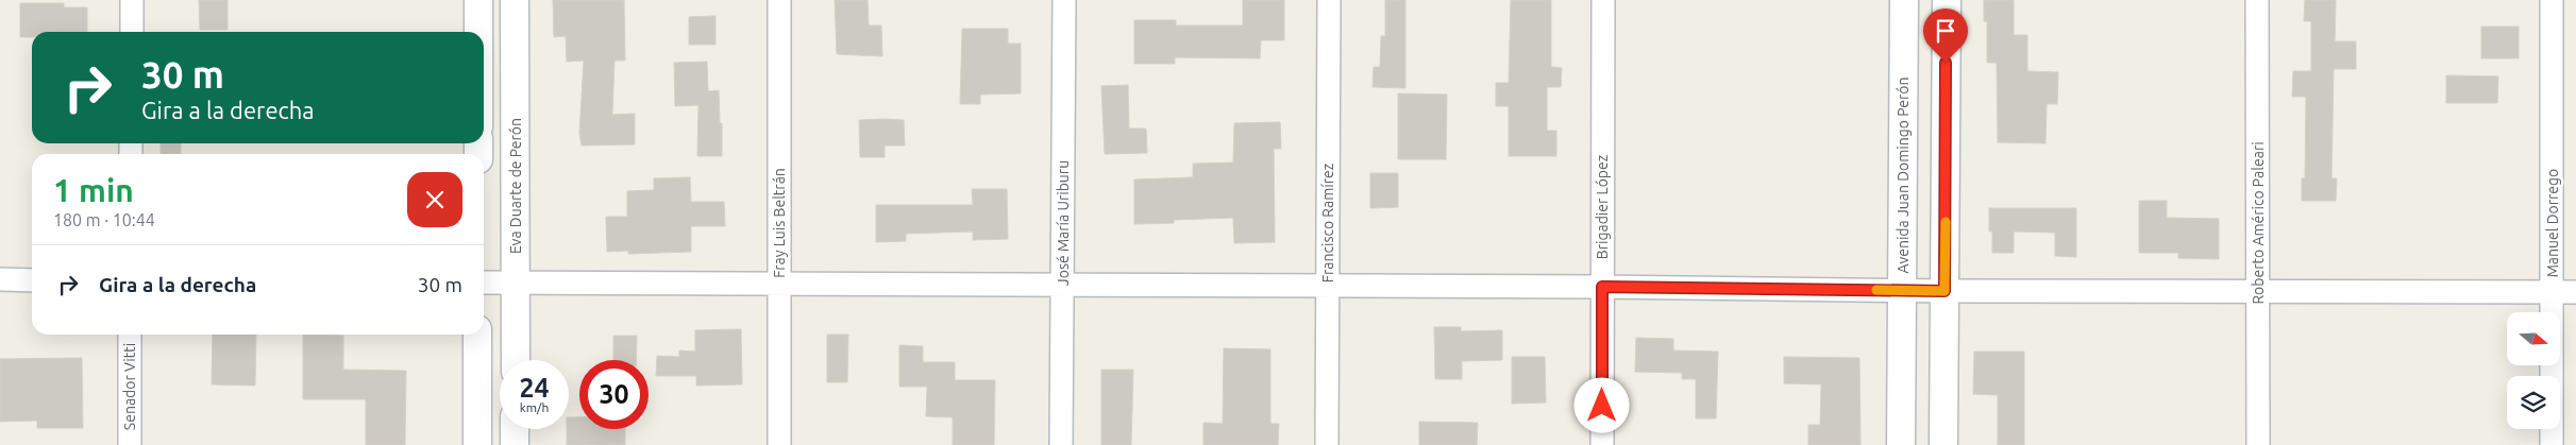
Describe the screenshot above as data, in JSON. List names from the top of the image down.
{
  "streets": {
    "street": [
      "Avenida Juan Domingo Perón",
      "Eva Duarte de Perón",
      "Brigadier López",
      "Fray Luis Beltrán",
      "José María Uriburu",
      "Francisco Ramírez",
      "Roberto Américo Paleari",
      "Manuel Dorrego",
      "Senador Vitti"
    ]
  },
  "north": "right",
  "page": {
    "turn": ["30 m", "Gira a la derecha"],
    "heading": ["1 min", "180 m · 10:44"],
    "list": [
      {
        "name": "Gira a la derecha",
        "value": "30 m"
      }
    ],
    "speed": "24 km/h",
    "limit": "30"
  }
}
